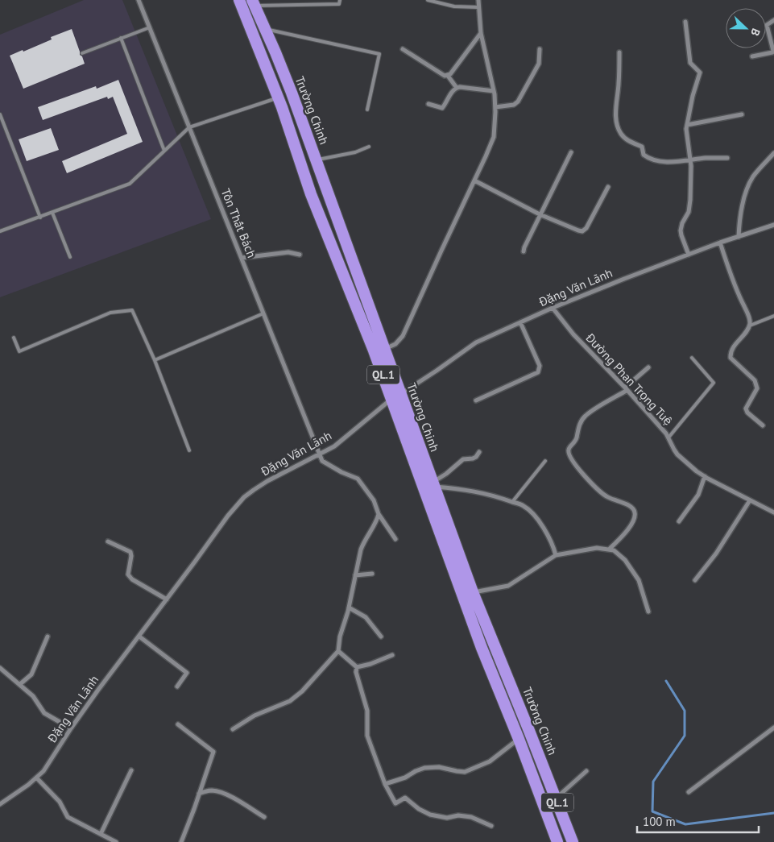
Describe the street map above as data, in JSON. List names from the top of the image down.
{
  "streets": {
    "highway": ["Trường Chinh", "QL.1"],
    "street": ["Tôn Thất Bách", "Đặng Văn Lãnh", "Đường Phan Trọng Tuệ"]
  },
  "crossings": [
    ["Trường Chinh", "Đặng Văn Lãnh"],
    ["Tôn Thất Bách", "Đặng Văn Lãnh"],
    ["Đặng Văn Lãnh", "Đường Phan Trọng Tuệ"]
  ],
  "scale_bar": "100 m",
  "north": "right"
}
